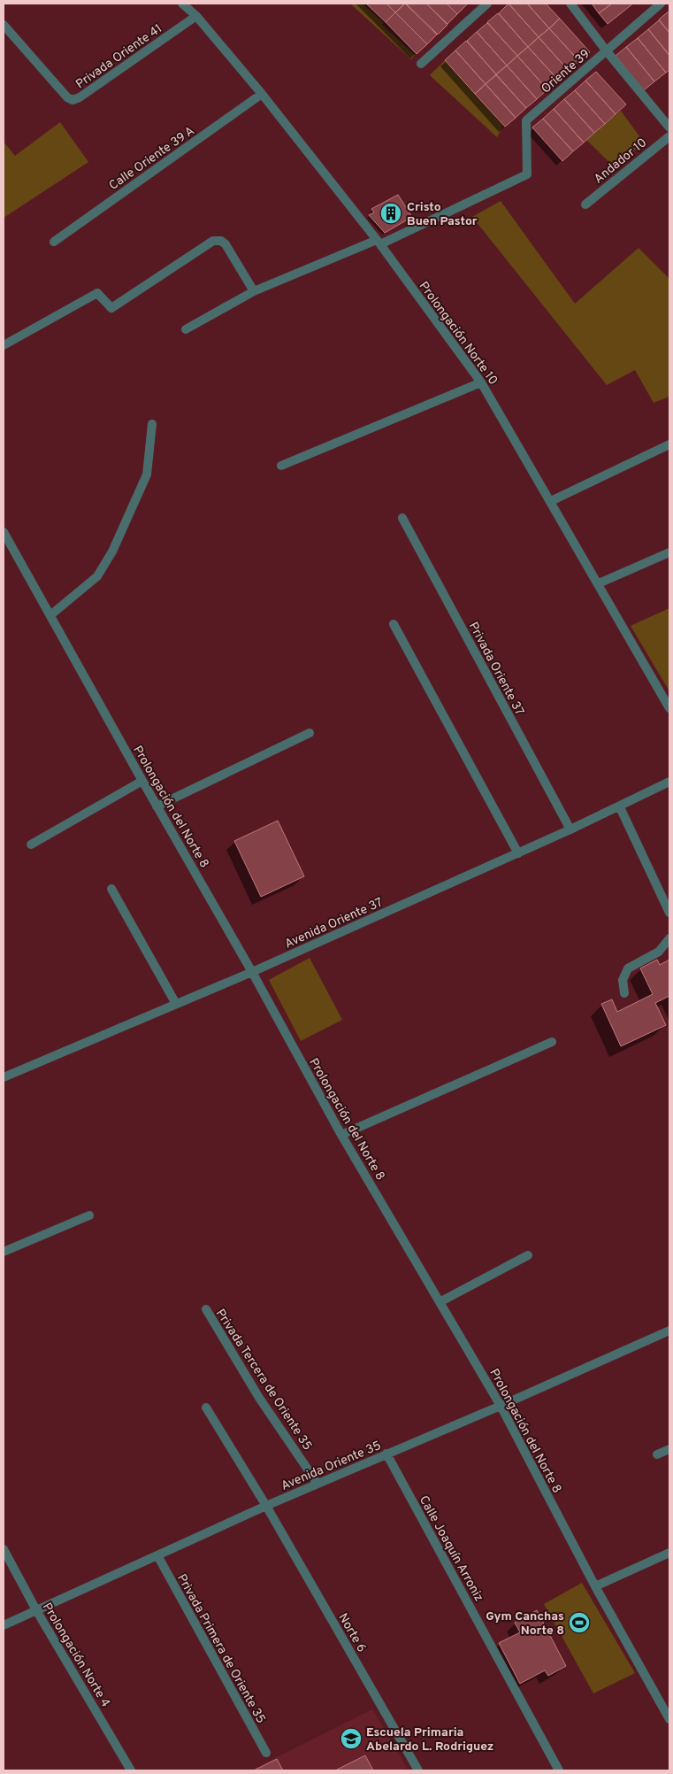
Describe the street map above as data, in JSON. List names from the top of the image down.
{
  "streets": {
    "street": [
      "Privada Oriente 41",
      "Oriente 39",
      "Calle Oriente 39 A",
      "Andador 10",
      "Prolongación Norte 10",
      "Privada Oriente 37",
      "Prolongación del Norte 8",
      "Avenida Oriente 37",
      "Privada Tercera de Oriente 35",
      "Avenida Oriente 35",
      "Calle Joaquín Arroniz",
      "Norte 6",
      "Privada Primera de Oriente 35",
      "Prolongación Norte 4"
    ]
  },
  "crossings": [
    ["Privada Oriente 41", "Prolongación Norte 10"],
    ["Oriente 39", "Prolongación Norte 10"],
    ["Calle Oriente 39 A", "Prolongación Norte 10"],
    ["Privada Oriente 37", "Avenida Oriente 37"],
    ["Prolongación del Norte 8", "Avenida Oriente 37"],
    ["Prolongación del Norte 8", "Avenida Oriente 35"],
    ["Privada Tercera de Oriente 35", "Avenida Oriente 35"],
    ["Avenida Oriente 35", "Calle Joaquín Arroniz"],
    ["Avenida Oriente 35", "Norte 6"],
    ["Avenida Oriente 35", "Privada Primera de Oriente 35"],
    ["Avenida Oriente 35", "Prolongación Norte 4"]
  ],
  "places": {
    "building": ["Cristo Buen Pastor"],
    "sports": ["Gym Canchas Norte 8"],
    "school or university": ["Escuela Primaria Abelardo L. Rodriguez"]
  }
}
